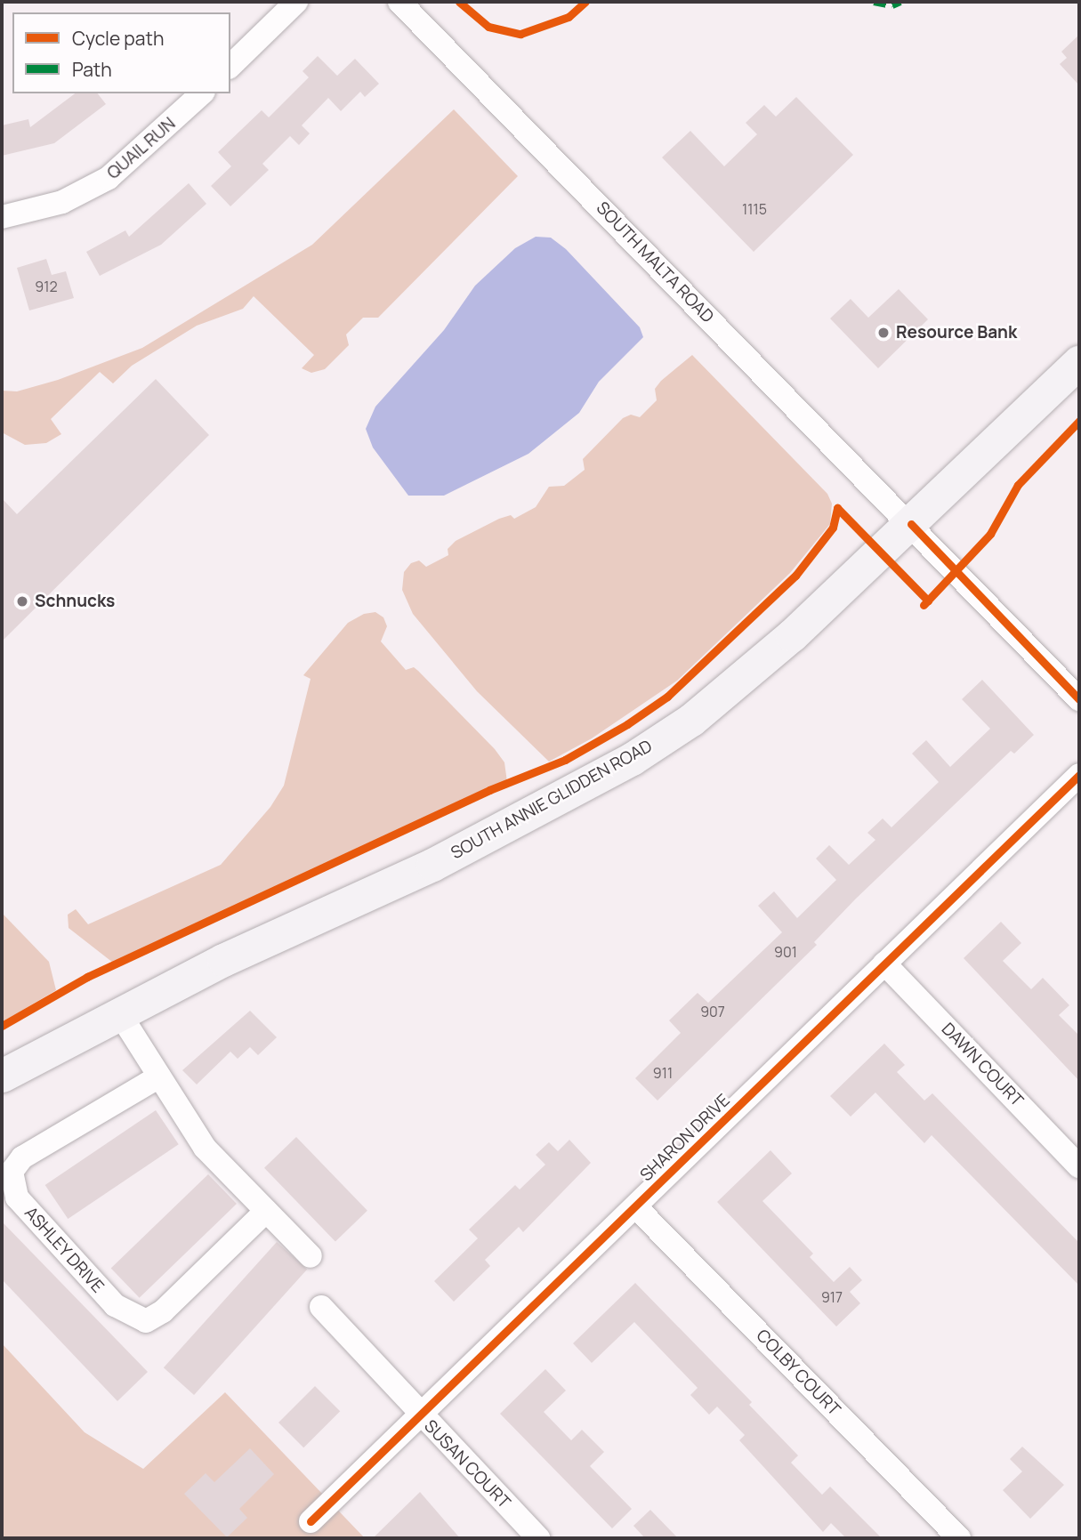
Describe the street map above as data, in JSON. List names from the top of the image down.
{
  "streets": {
    "main road": ["SOUTH ANNIE GLIDDEN ROAD"],
    "street": [
      "QUAIL RUN",
      "SOUTH MALTA ROAD",
      "DAWN COURT",
      "SHARON DRIVE",
      "ASHLEY DRIVE",
      "COLBY COURT",
      "SUSAN COURT"
    ]
  },
  "crossings": [
    ["SOUTH MALTA ROAD", "SOUTH ANNIE GLIDDEN ROAD"],
    ["DAWN COURT", "SHARON DRIVE"],
    ["SHARON DRIVE", "COLBY COURT"],
    ["SHARON DRIVE", "SUSAN COURT"]
  ],
  "places": ["Resource Bank", "Schnucks"],
  "house_numbers": [
    "1115",
    "912",
    "901",
    "907",
    "911",
    "917"
  ],
  "legend": ["Cycle path", "Path"]
}
